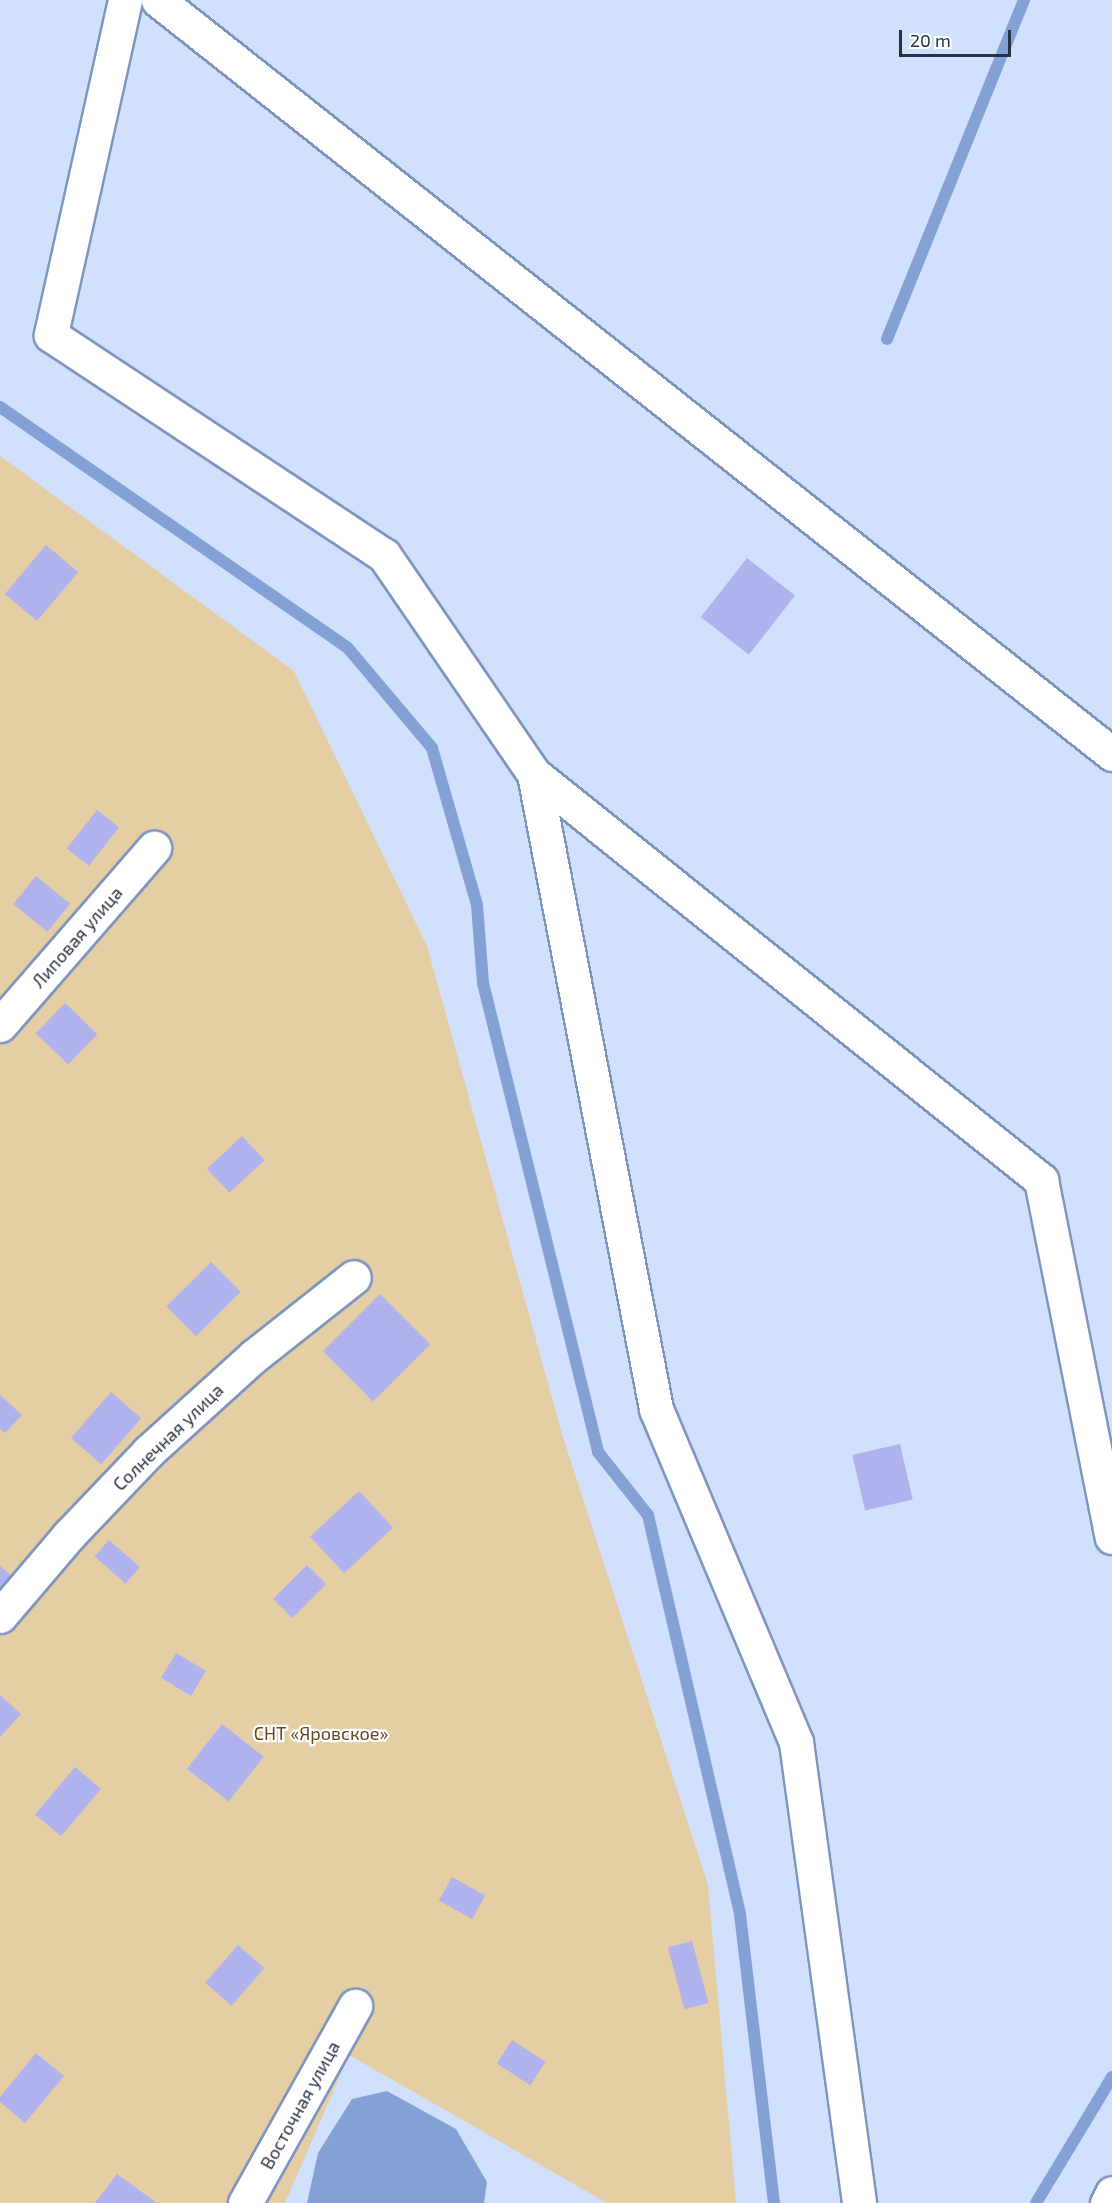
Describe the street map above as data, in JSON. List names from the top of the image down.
{
  "streets": {
    "street": ["Липовая улица", "Солнечная улица", "Восточная улица"]
  },
  "parks": ["СНТ «Яровское»"],
  "scale_bar": "20 m"
}
